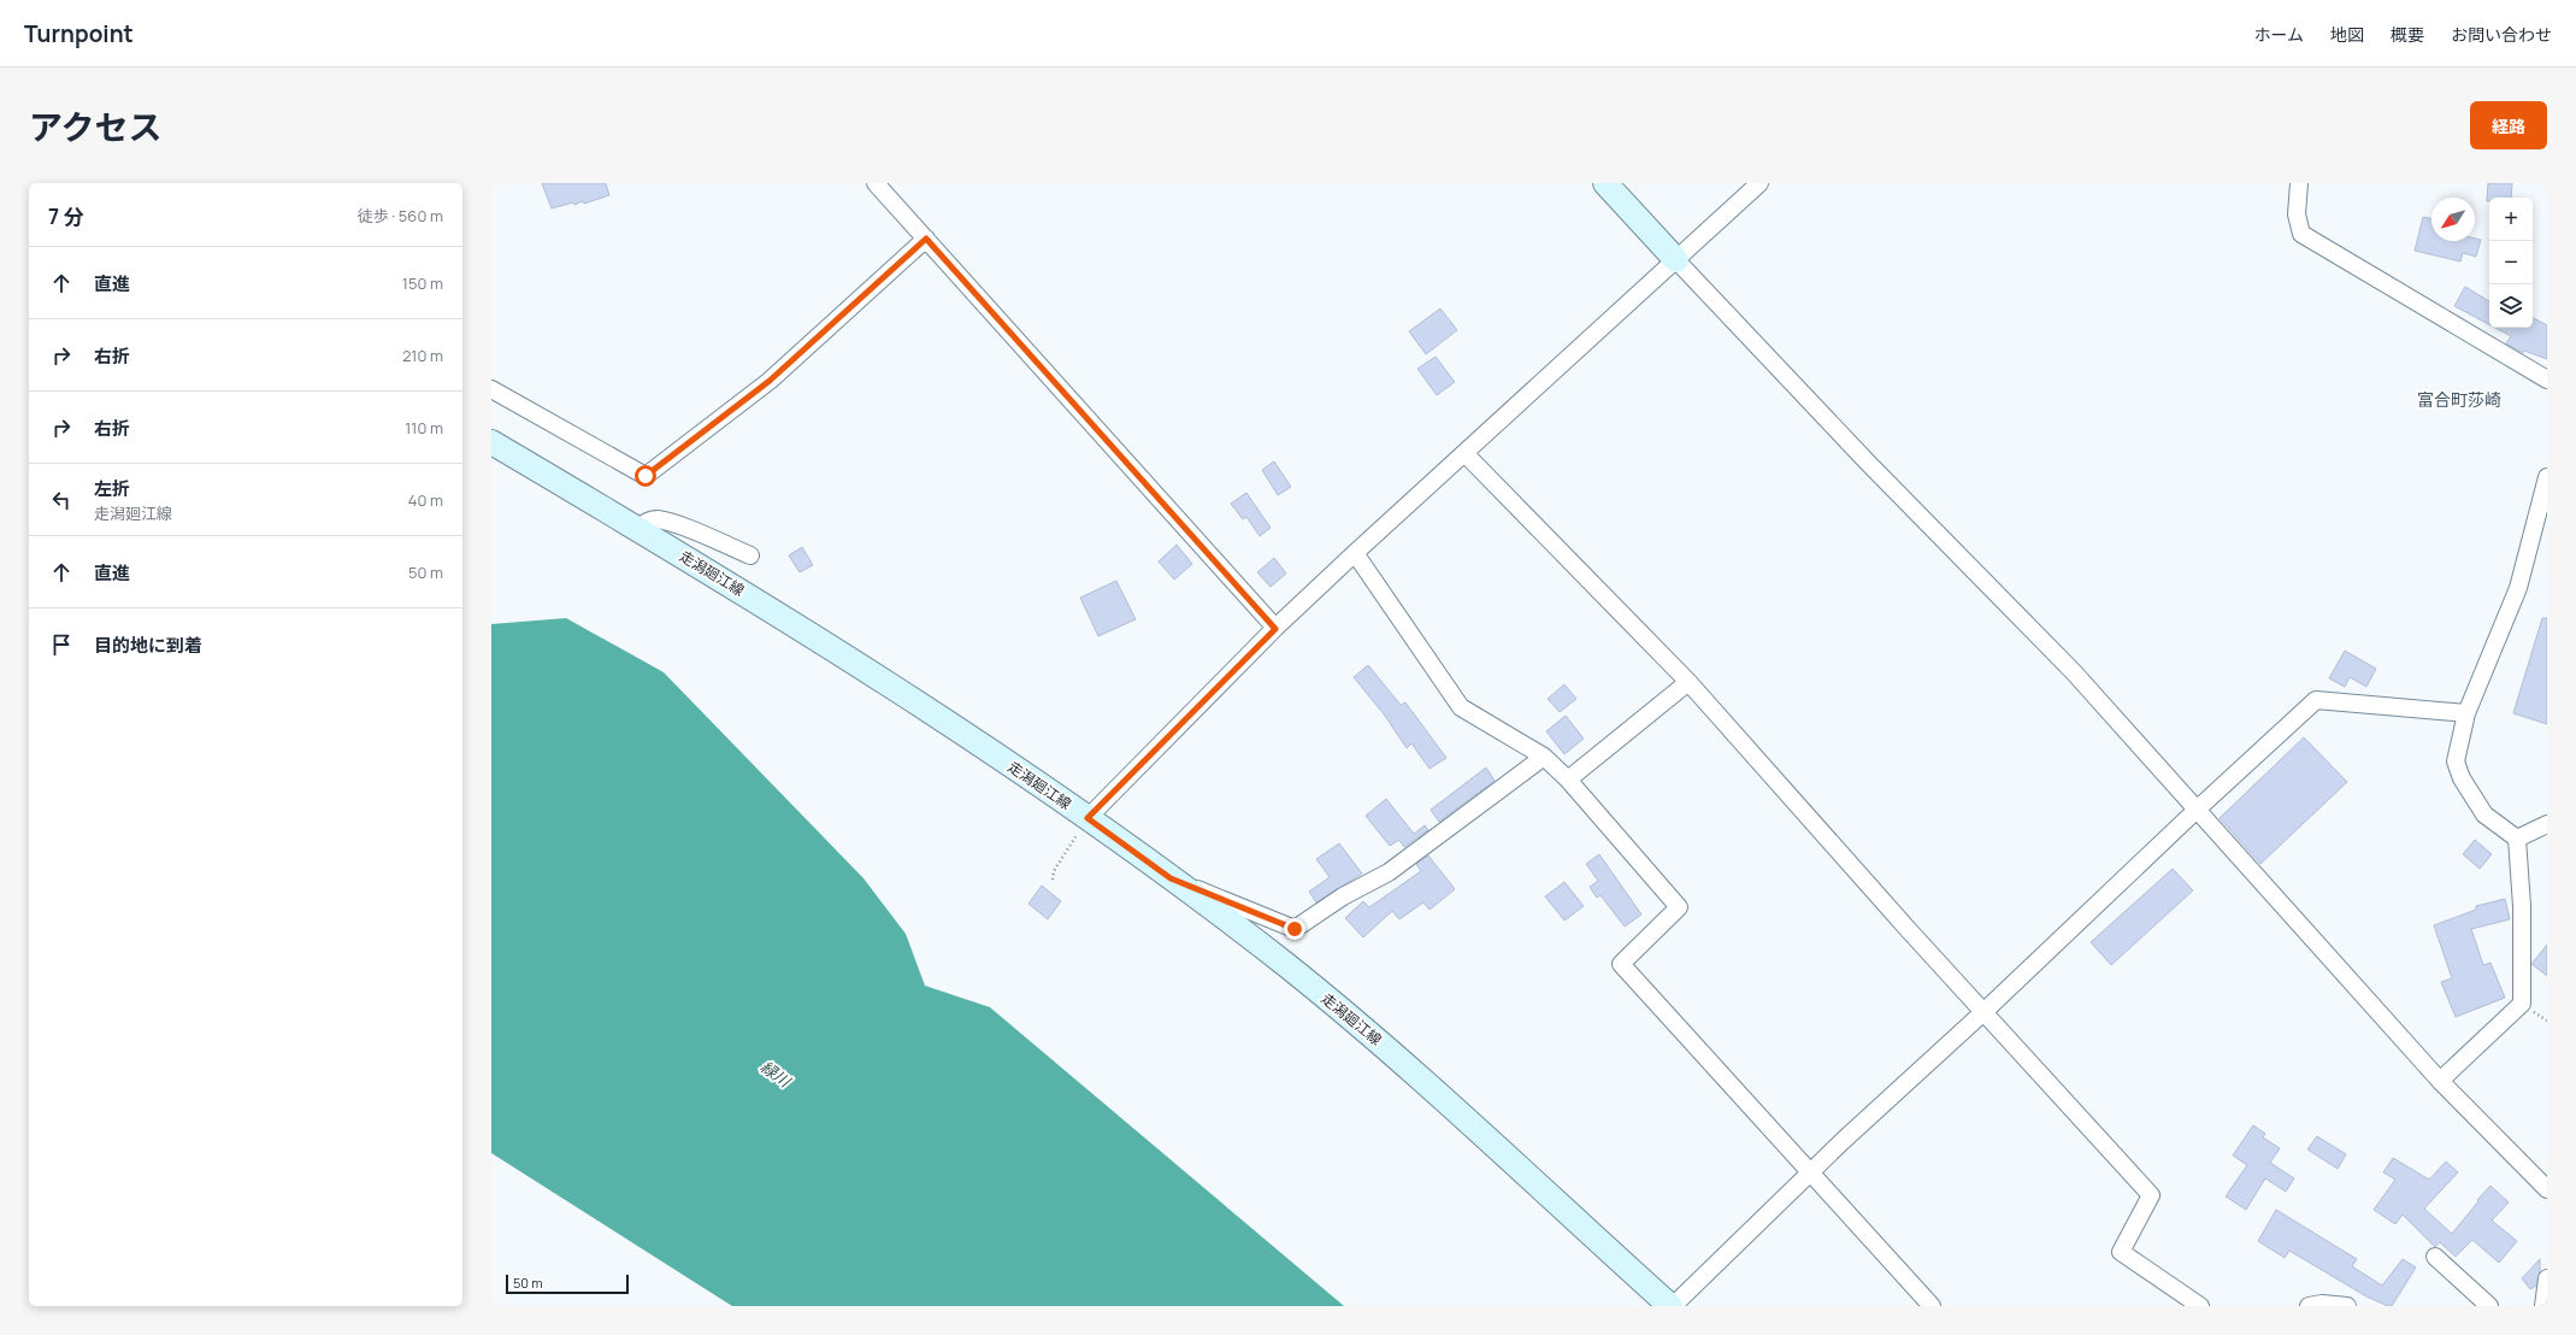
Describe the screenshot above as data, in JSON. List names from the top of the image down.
{
  "streets": {
    "main road": ["走潟廻江線"]
  },
  "districts": ["富合町莎崎"],
  "water": ["緑川"],
  "scale_bar": "50 m",
  "north": "bottom left",
  "page": {
    "header": "Turnpoint",
    "nav": [
      "ホーム",
      "地図",
      "概要",
      "お問い合わせ"
    ],
    "title": "アクセス",
    "buttons": "経路",
    "heading": ["7 分", "徒歩 · 560 m"],
    "map_buttons": ["+", "−"],
    "list": [
      ["直進", "150 m"],
      ["右折", "210 m"],
      ["右折", "110 m"],
      ["左折", "走潟廻江線", "40 m"],
      ["直進", "50 m"],
      "目的地に到着"
    ],
    "scale": "50 m"
  }
}
